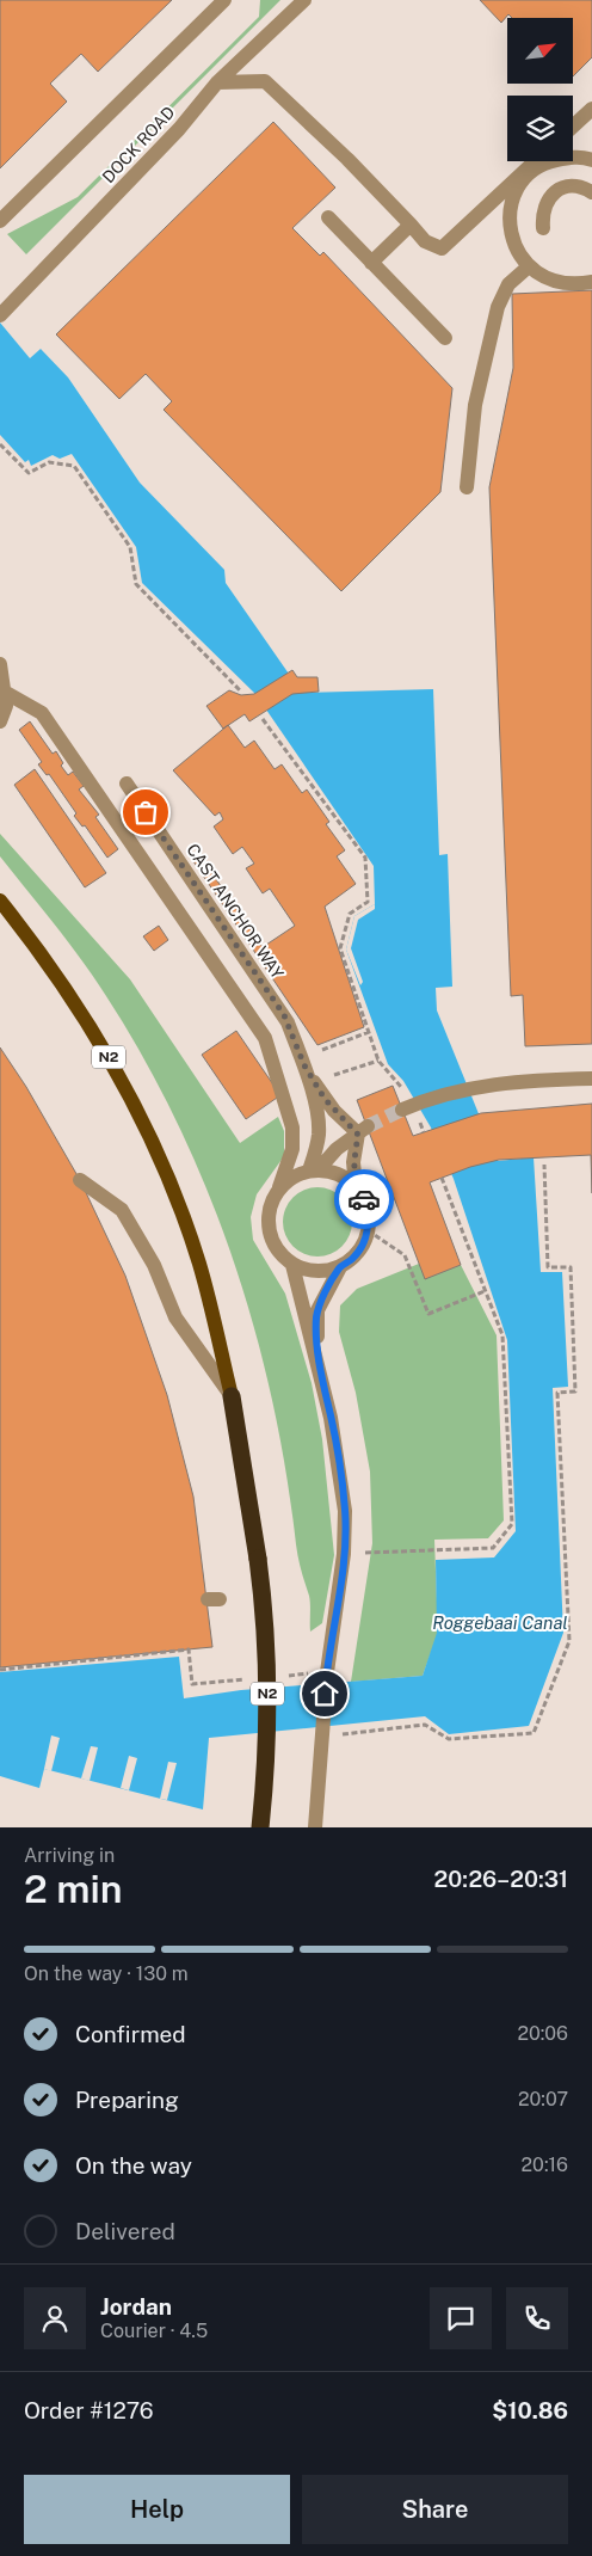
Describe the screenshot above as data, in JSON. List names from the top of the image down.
{
  "streets": {
    "highway": ["N2"],
    "street": ["DOCK ROAD", "CAST ANCHOR WAY"]
  },
  "water": ["Roggebaai Canal"],
  "north": "top right",
  "page": {
    "heading": ["2 min", "Arriving in", "20:26–20:31"],
    "panel": [
      "Jordan",
      "Courier · 4.5",
      "Order #1276",
      "$10.86"
    ],
    "bar": "On the way · 130 m",
    "list": [
      ["Confirmed", "20:06"],
      ["Preparing", "20:07"],
      ["On the way", "20:16"],
      "Delivered"
    ],
    "buttons": ["Help", "Share"]
  }
}
